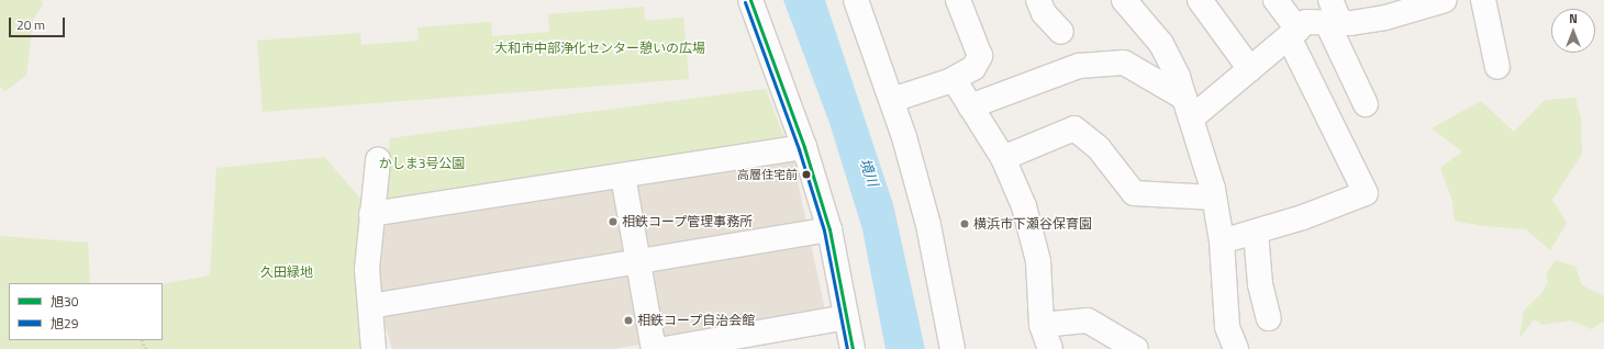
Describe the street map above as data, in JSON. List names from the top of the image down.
{
  "water": ["境川"],
  "parks": ["大和市中部浄化センター憩いの広場", "かしま3号公園", "久田緑地"],
  "places": [
    "高層住宅前",
    "相鉄コープ管理事務所",
    "横浜市下瀬谷保育園",
    "相鉄コープ自治会館"
  ],
  "lines": ["transit line 旭30", "transit line 旭29"],
  "legend": ["旭30", "旭29"],
  "scale_bar": "20 m",
  "north": "top"
}
